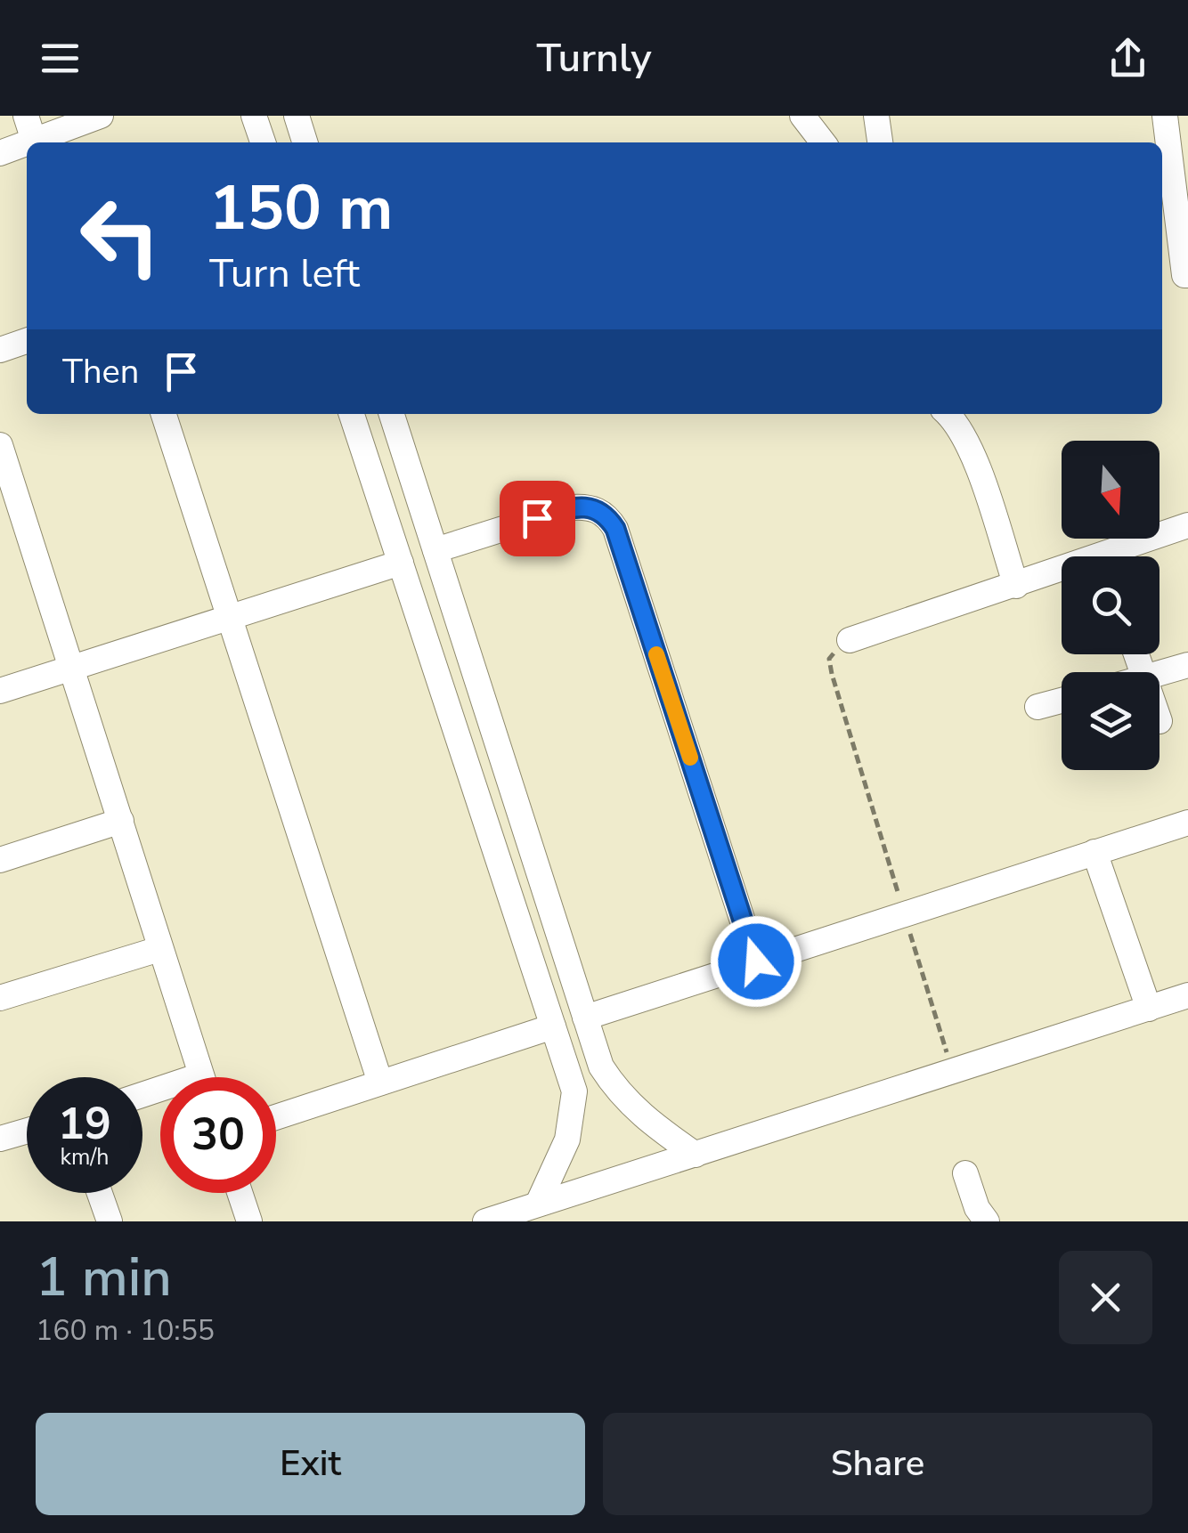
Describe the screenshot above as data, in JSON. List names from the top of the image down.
{
  "north": "bottom",
  "page": {
    "header": "Turnly",
    "turn": ["150 m", "Turn left"],
    "then": "Then",
    "speed": "19 km/h",
    "limit": "30",
    "heading": ["1 min", "160 m · 10:55"],
    "buttons": ["Exit", "Share"]
  }
}
